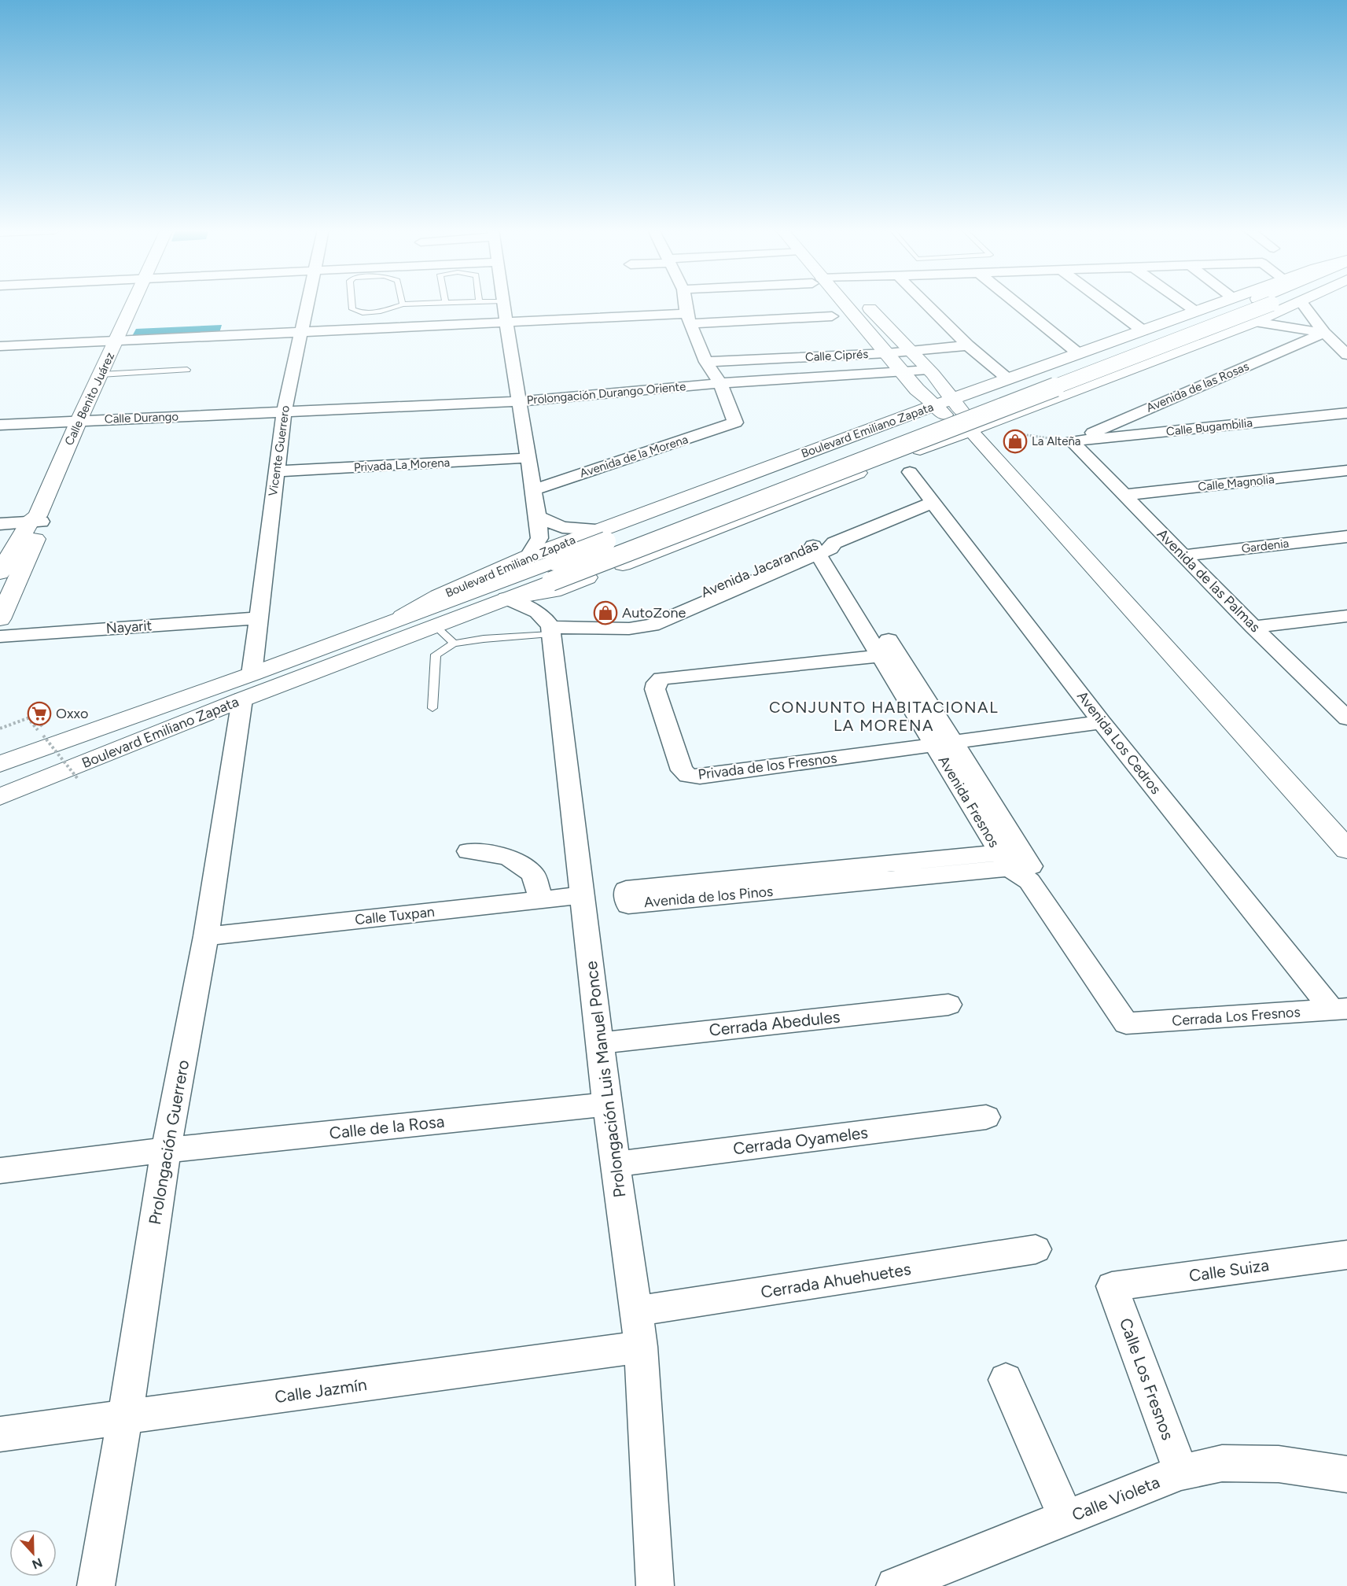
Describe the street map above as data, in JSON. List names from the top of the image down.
{
  "streets": {
    "street": [
      "Calle Ciprés",
      "Avenida de las Rosas",
      "Prolongación Durango Oriente",
      "Calle Benito Juárez",
      "Calle Durango",
      "Calle Bugambilia",
      "Boulevard Emiliano Zapata",
      "Vicente Guerrero",
      "Avenida de la Morena",
      "Privada La Morena",
      "Calle Magnolia",
      "Gardenia",
      "Avenida Jacarandas",
      "Avenida de las Palmas",
      "Nayarit",
      "Avenida Los Cedros",
      "Privada de los Fresnos",
      "Avenida Fresnos",
      "Avenida de los Pinos",
      "Calle Tuxpan",
      "Cerrada Los Fresnos",
      "Cerrada Abedules",
      "Prolongación Luis Manuel Ponce",
      "Calle de la Rosa",
      "Cerrada Oyameles",
      "Prolongación Guerrero",
      "Calle Suiza",
      "Cerrada Ahuehuetes",
      "Calle Los Fresnos",
      "Calle Jazmín",
      "Calle Violeta"
    ]
  },
  "crossings": [
    ["Avenida de las Rosas", "Calle Bugambilia"],
    ["Avenida de las Rosas", "Avenida de las Palmas"],
    ["Prolongación Durango Oriente", "Calle Durango"],
    ["Prolongación Durango Oriente", "Vicente Guerrero"],
    ["Prolongación Durango Oriente", "Avenida de la Morena"],
    ["Calle Benito Juárez", "Calle Durango"],
    ["Calle Durango", "Vicente Guerrero"],
    ["Calle Bugambilia", "Avenida de las Palmas"],
    ["Boulevard Emiliano Zapata", "Vicente Guerrero"],
    ["Boulevard Emiliano Zapata", "Prolongación Guerrero"],
    ["Vicente Guerrero", "Privada La Morena"],
    ["Vicente Guerrero", "Nayarit"],
    ["Vicente Guerrero", "Prolongación Guerrero"],
    ["Calle Magnolia", "Avenida de las Palmas"],
    ["Gardenia", "Avenida de las Palmas"],
    ["Avenida Jacarandas", "Avenida Los Cedros"],
    ["Avenida Jacarandas", "Avenida Fresnos"],
    ["Avenida Jacarandas", "Prolongación Luis Manuel Ponce"],
    ["Avenida Los Cedros", "Cerrada Los Fresnos"],
    ["Privada de los Fresnos", "Avenida Fresnos"],
    ["Avenida Fresnos", "Avenida de los Pinos"],
    ["Avenida Fresnos", "Cerrada Los Fresnos"],
    ["Calle Tuxpan", "Prolongación Luis Manuel Ponce"],
    ["Calle Tuxpan", "Prolongación Guerrero"],
    ["Cerrada Abedules", "Prolongación Luis Manuel Ponce"],
    ["Prolongación Luis Manuel Ponce", "Calle de la Rosa"],
    ["Prolongación Luis Manuel Ponce", "Cerrada Oyameles"],
    ["Prolongación Luis Manuel Ponce", "Cerrada Ahuehuetes"],
    ["Prolongación Luis Manuel Ponce", "Calle Jazmín"],
    ["Calle de la Rosa", "Prolongación Guerrero"],
    ["Prolongación Guerrero", "Calle Jazmín"],
    ["Calle Suiza", "Calle Los Fresnos"],
    ["Calle Los Fresnos", "Calle Violeta"]
  ],
  "districts": ["CONJUNTO HABITACIONAL LA MORENA"],
  "places": {
    "shop": ["La Alteña", "AutoZone"],
    "supermarket": ["Oxxo"]
  },
  "north": "bottom"
}
